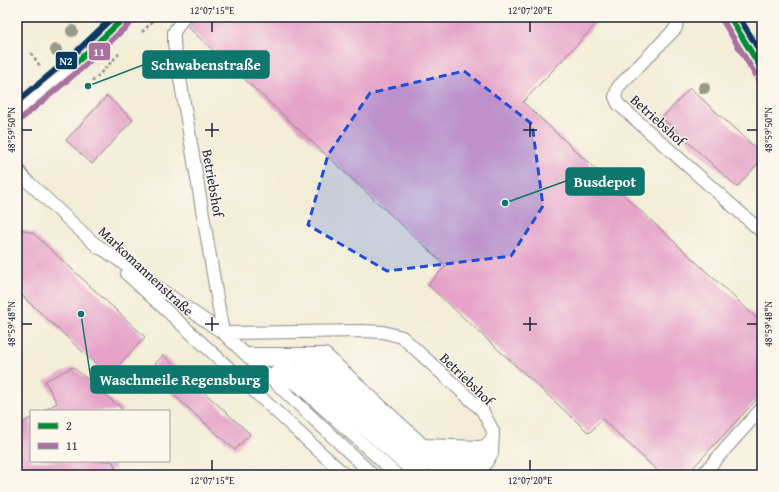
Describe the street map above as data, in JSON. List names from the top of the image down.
{
  "streets": {
    "lane": ["Betriebshof", "Markomannenstraße"]
  },
  "places": ["Schwabenstraße", "Busdepot", "Waschmeile Regensburg"],
  "lines": ["transit line 2", "transit line N2", "transit line 11"],
  "legend": ["2", "11"],
  "coordinates": [
    "12°07'15\"E",
    "12°07'20\"E",
    "48°59'50\"N",
    "48°59'48\"N"
  ]
}
